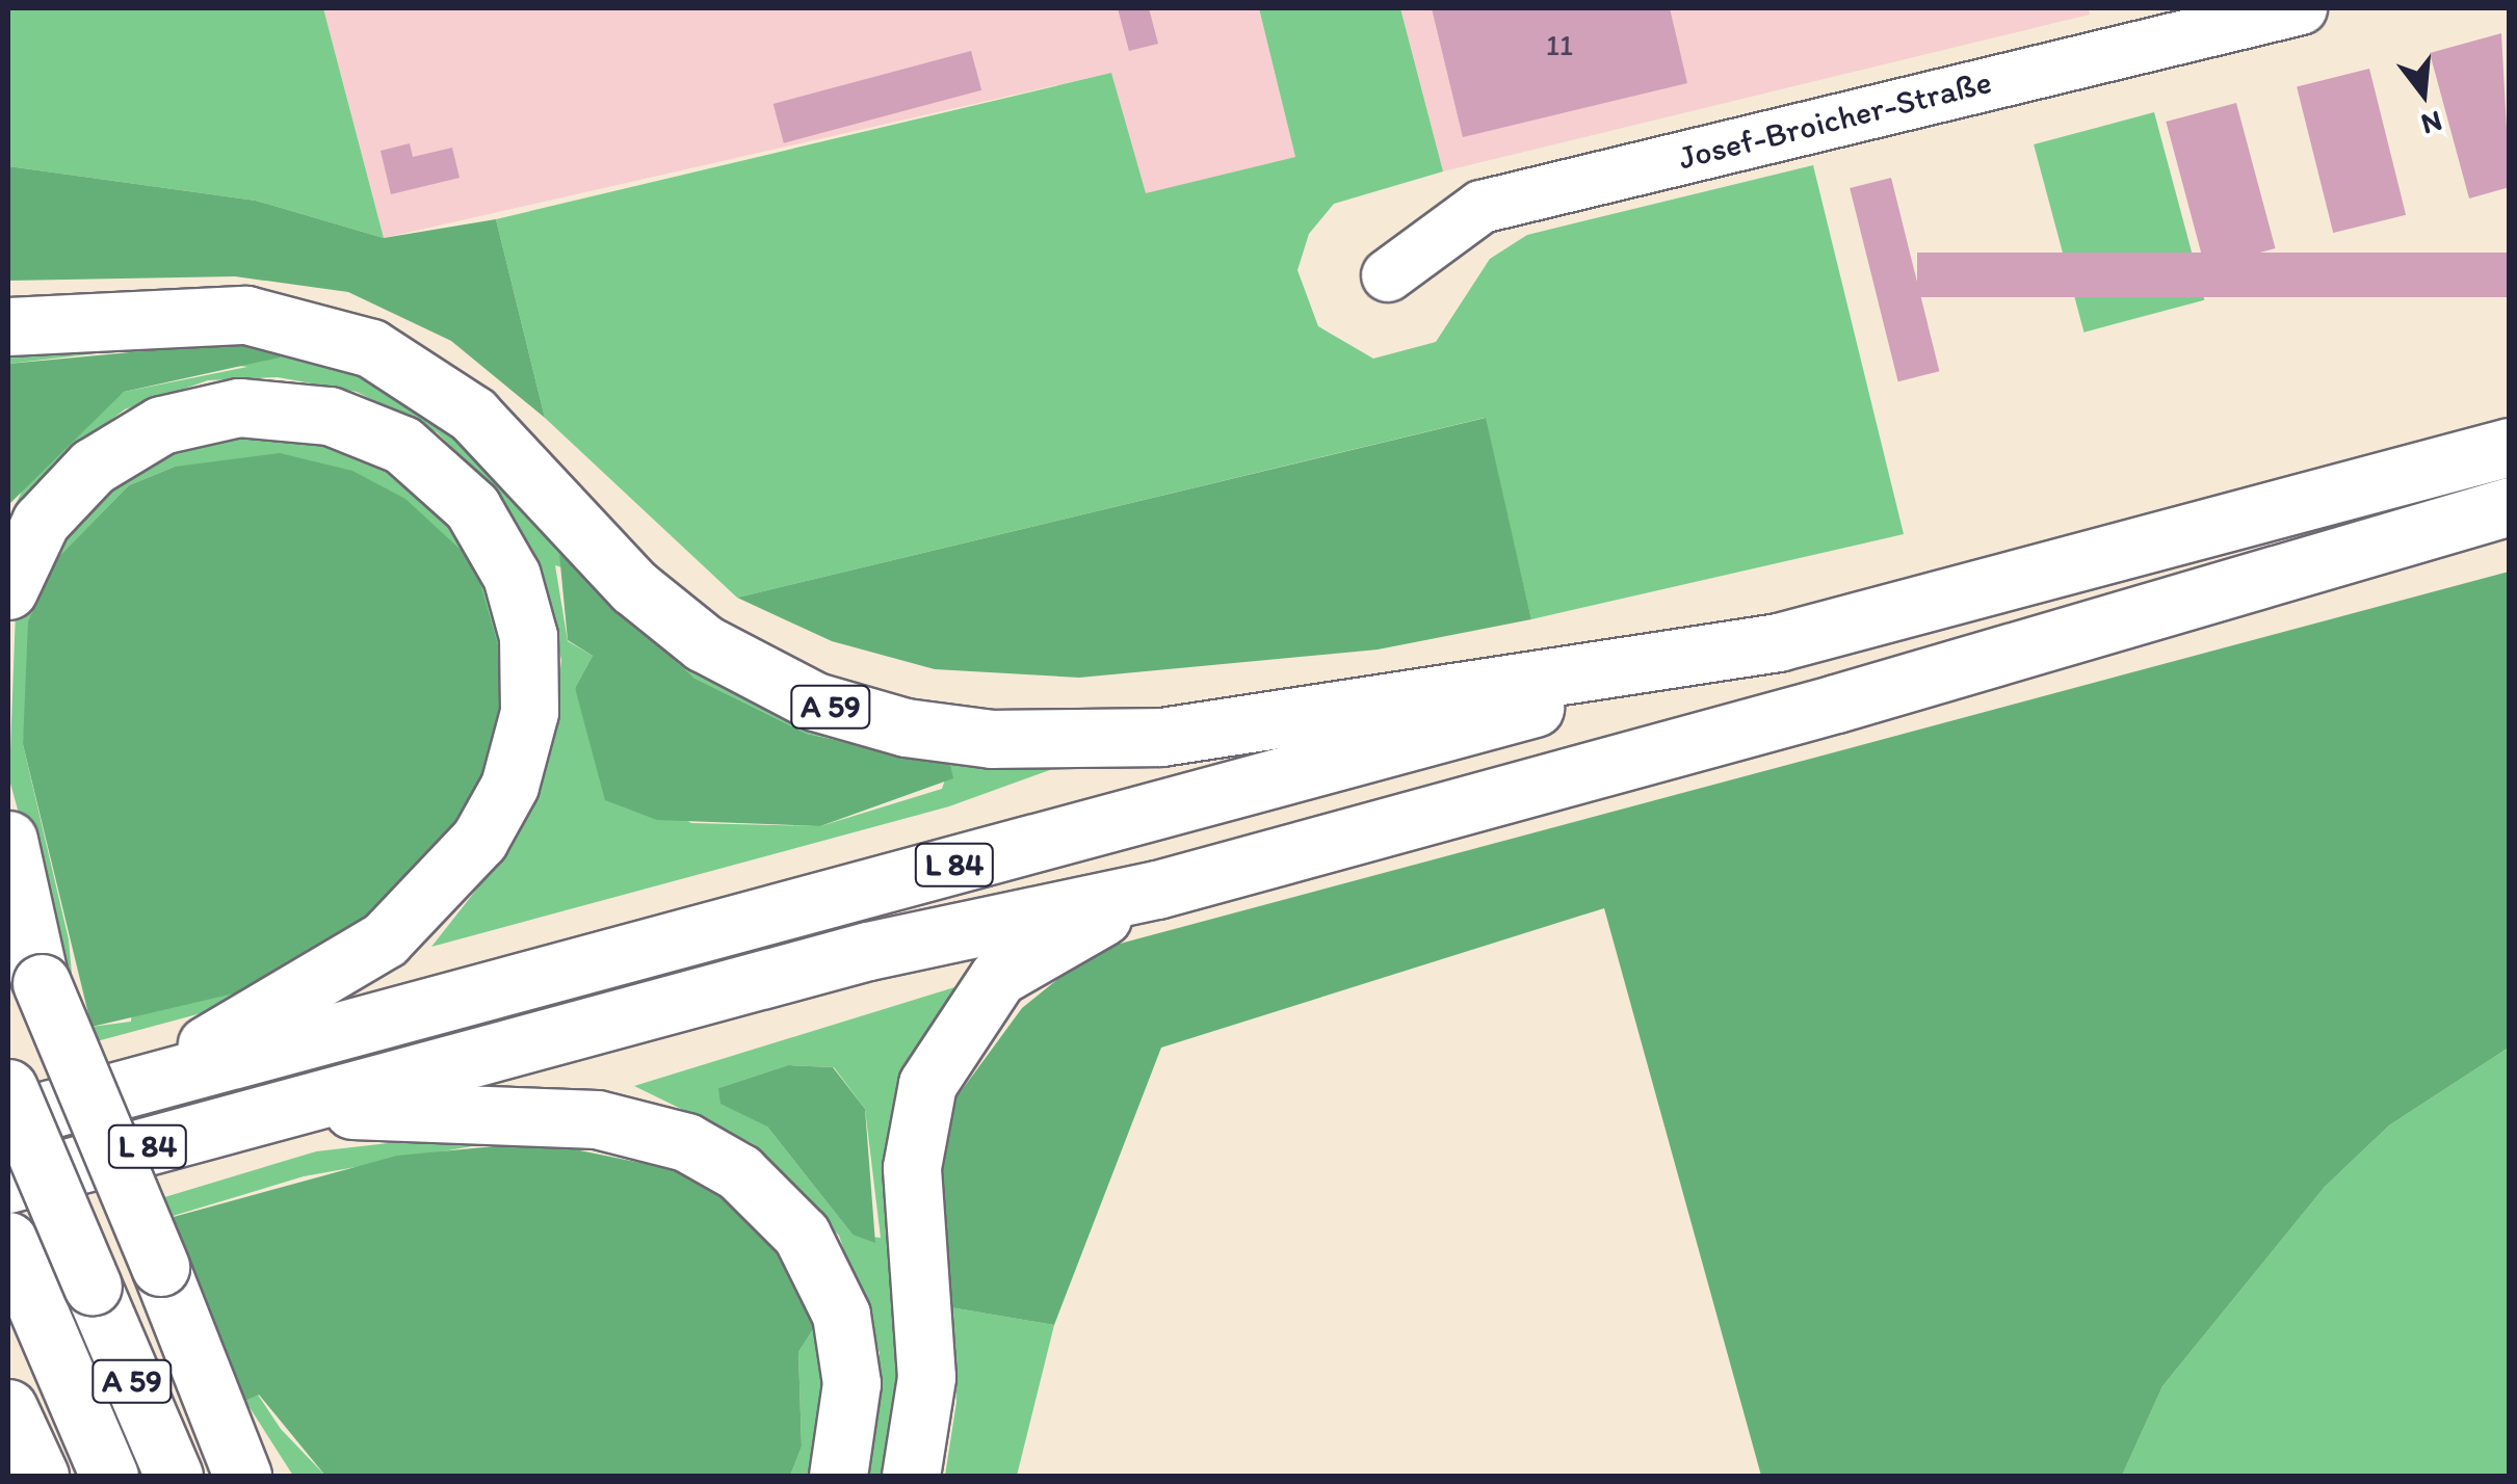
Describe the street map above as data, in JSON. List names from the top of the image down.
{
  "streets": {
    "main road": ["A 59", "L 84"],
    "street": ["Josef-Broicher-Straße"]
  },
  "crossings": [
    ["A 59", "L 84"]
  ],
  "house_numbers": ["11"],
  "north": "bottom"
}
